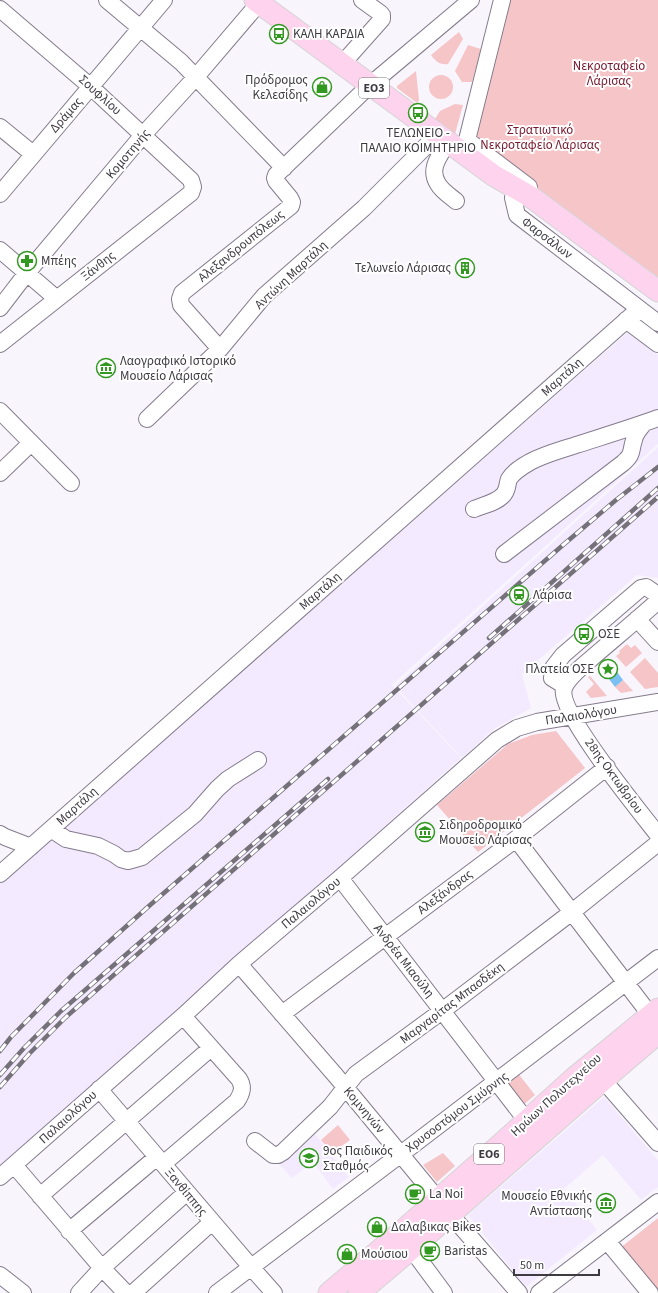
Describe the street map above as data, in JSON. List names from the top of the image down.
{
  "streets": {
    "main road": [
      "ΕΟ3",
      "Φαρσάλων",
      "Ηρώων Πολυτεχνείου",
      "ΕΟ6"
    ],
    "street": [
      "Σουφλίου",
      "Δράμας",
      "Κομοτηνής",
      "Αλεξανδρουπόλεως",
      "Ξάνθης",
      "Αντώνη Μαρτάλη",
      "Μαρτάλη",
      "Παλαιολόγου",
      "28ης Οκτωβρίου",
      "Αλεξάνδρας",
      "Ανδρέα Μιαούλη",
      "Μαργαρίτας Μπασδέκη",
      "Κομνηνών",
      "Χρυσοστόμου Σμύρνης",
      "Ξανθίππης"
    ]
  },
  "crossings": [
    ["ΕΟ3", "Κομοτηνής"],
    ["ΕΟ3", "Φαρσάλων"],
    ["ΕΟ3", "Αλεξανδρουπόλεως"],
    ["ΕΟ3", "Αντώνη Μαρτάλη"],
    ["Σουφλίου", "Δράμας"],
    ["Σουφλίου", "Κομοτηνής"],
    ["Σουφλίου", "Ξάνθης"],
    ["Φαρσάλων", "Μαρτάλη"],
    ["Αλεξανδρουπόλεως", "Αντώνη Μαρτάλη"],
    ["Παλαιολόγου", "28ης Οκτωβρίου"],
    ["Παλαιολόγου", "Ανδρέα Μιαούλη"],
    ["Παλαιολόγου", "Κομνηνών"],
    ["Παλαιολόγου", "Ξανθίππης"],
    ["28ης Οκτωβρίου", "Αλεξάνδρας"],
    ["Αλεξάνδρας", "Ανδρέα Μιαούλη"],
    ["Αλεξάνδρας", "Κομνηνών"],
    ["Ανδρέα Μιαούλη", "Μαργαρίτας Μπασδέκη"],
    ["Ανδρέα Μιαούλη", "Ηρώων Πολυτεχνείου"],
    ["Ανδρέα Μιαούλη", "Χρυσοστόμου Σμύρνης"],
    ["Μαργαρίτας Μπασδέκη", "Κομνηνών"],
    ["Ηρώων Πολυτεχνείου", "Κομνηνών"],
    ["Κομνηνών", "Χρυσοστόμου Σμύρνης"],
    ["Χρυσοστόμου Σμύρνης", "Ξανθίππης"]
  ],
  "parks": ["Νεκροταφείο Λάρισας", "Στρατιωτικό Νεκροταφείο Λάρισας"],
  "places": {
    "bus stop": ["ΚΑΛΗ ΚΑΡΔΙΑ", "ΤΕΛΩΝΕΙΟ - ΠΑΛΑΙΟ ΚΟΙΜΗΤΗΡΙΟ", "ΟΣΕ"],
    "shop": ["Πρόδρομος Κελεσίδης", "Δαλαβικας Bikes", "Μούσιου"],
    "pharmacy": ["Μπέης"],
    "building": ["Τελωνείο Λάρισας"],
    "museum": ["Λαογραφικό Ιστορικό Μουσείο Λάρισας", "Σιδηροδρομικό Μουσείο Λάρισας", "Μουσείο Εθνικής Αντίστασης"],
    "station": ["Λάρισα"],
    "place": ["Πλατεία ΟΣΕ"],
    "school or university": ["9ος Παιδικός Σταθμός"],
    "cafe": ["La Noi", "Baristas"]
  },
  "scale_bar": "50 m"
}
